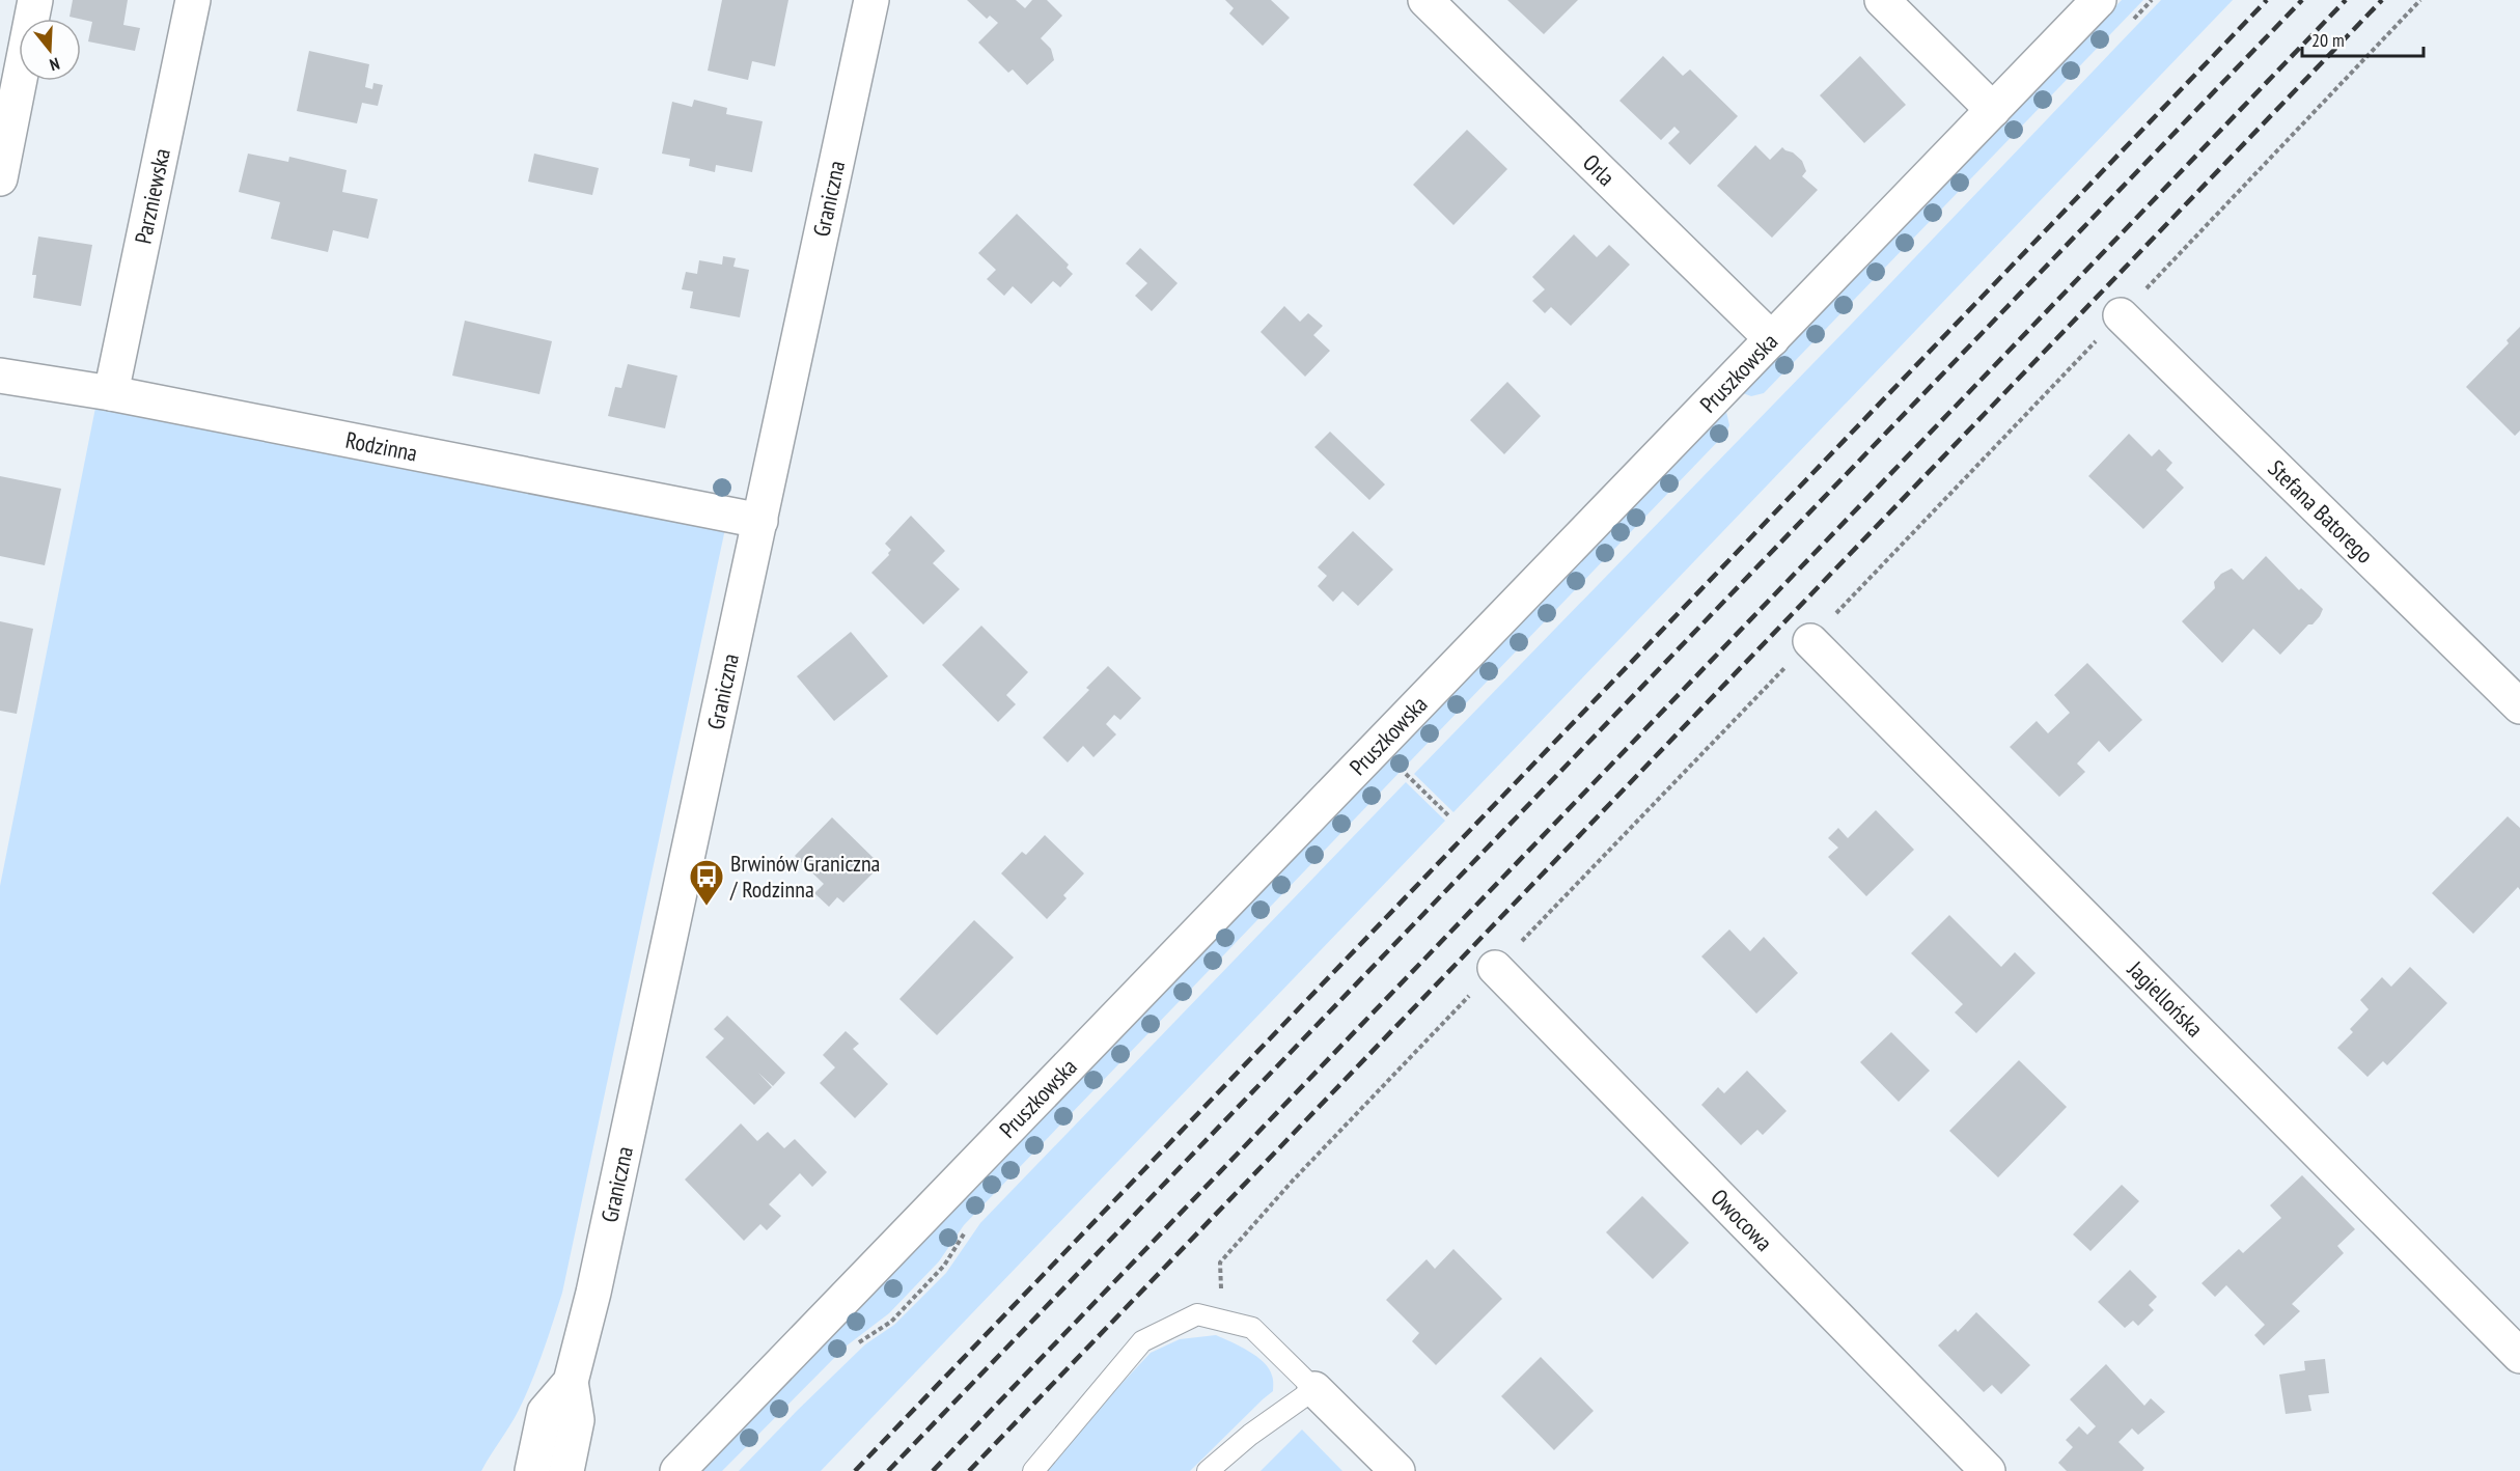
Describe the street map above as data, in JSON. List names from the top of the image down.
{
  "streets": {
    "street": [
      "Orla",
      "Parzniewska",
      "Graniczna",
      "Pruszkowska",
      "Rodzinna",
      "Stefana Batorego",
      "Jagiellońska",
      "Owocowa"
    ]
  },
  "crossings": [
    ["Orla", "Pruszkowska"],
    ["Parzniewska", "Rodzinna"],
    ["Graniczna", "Rodzinna"]
  ],
  "places": {
    "bus stop": ["Brwinów Graniczna / Rodzinna"]
  },
  "scale_bar": "20 m",
  "north": "bottom"
}
